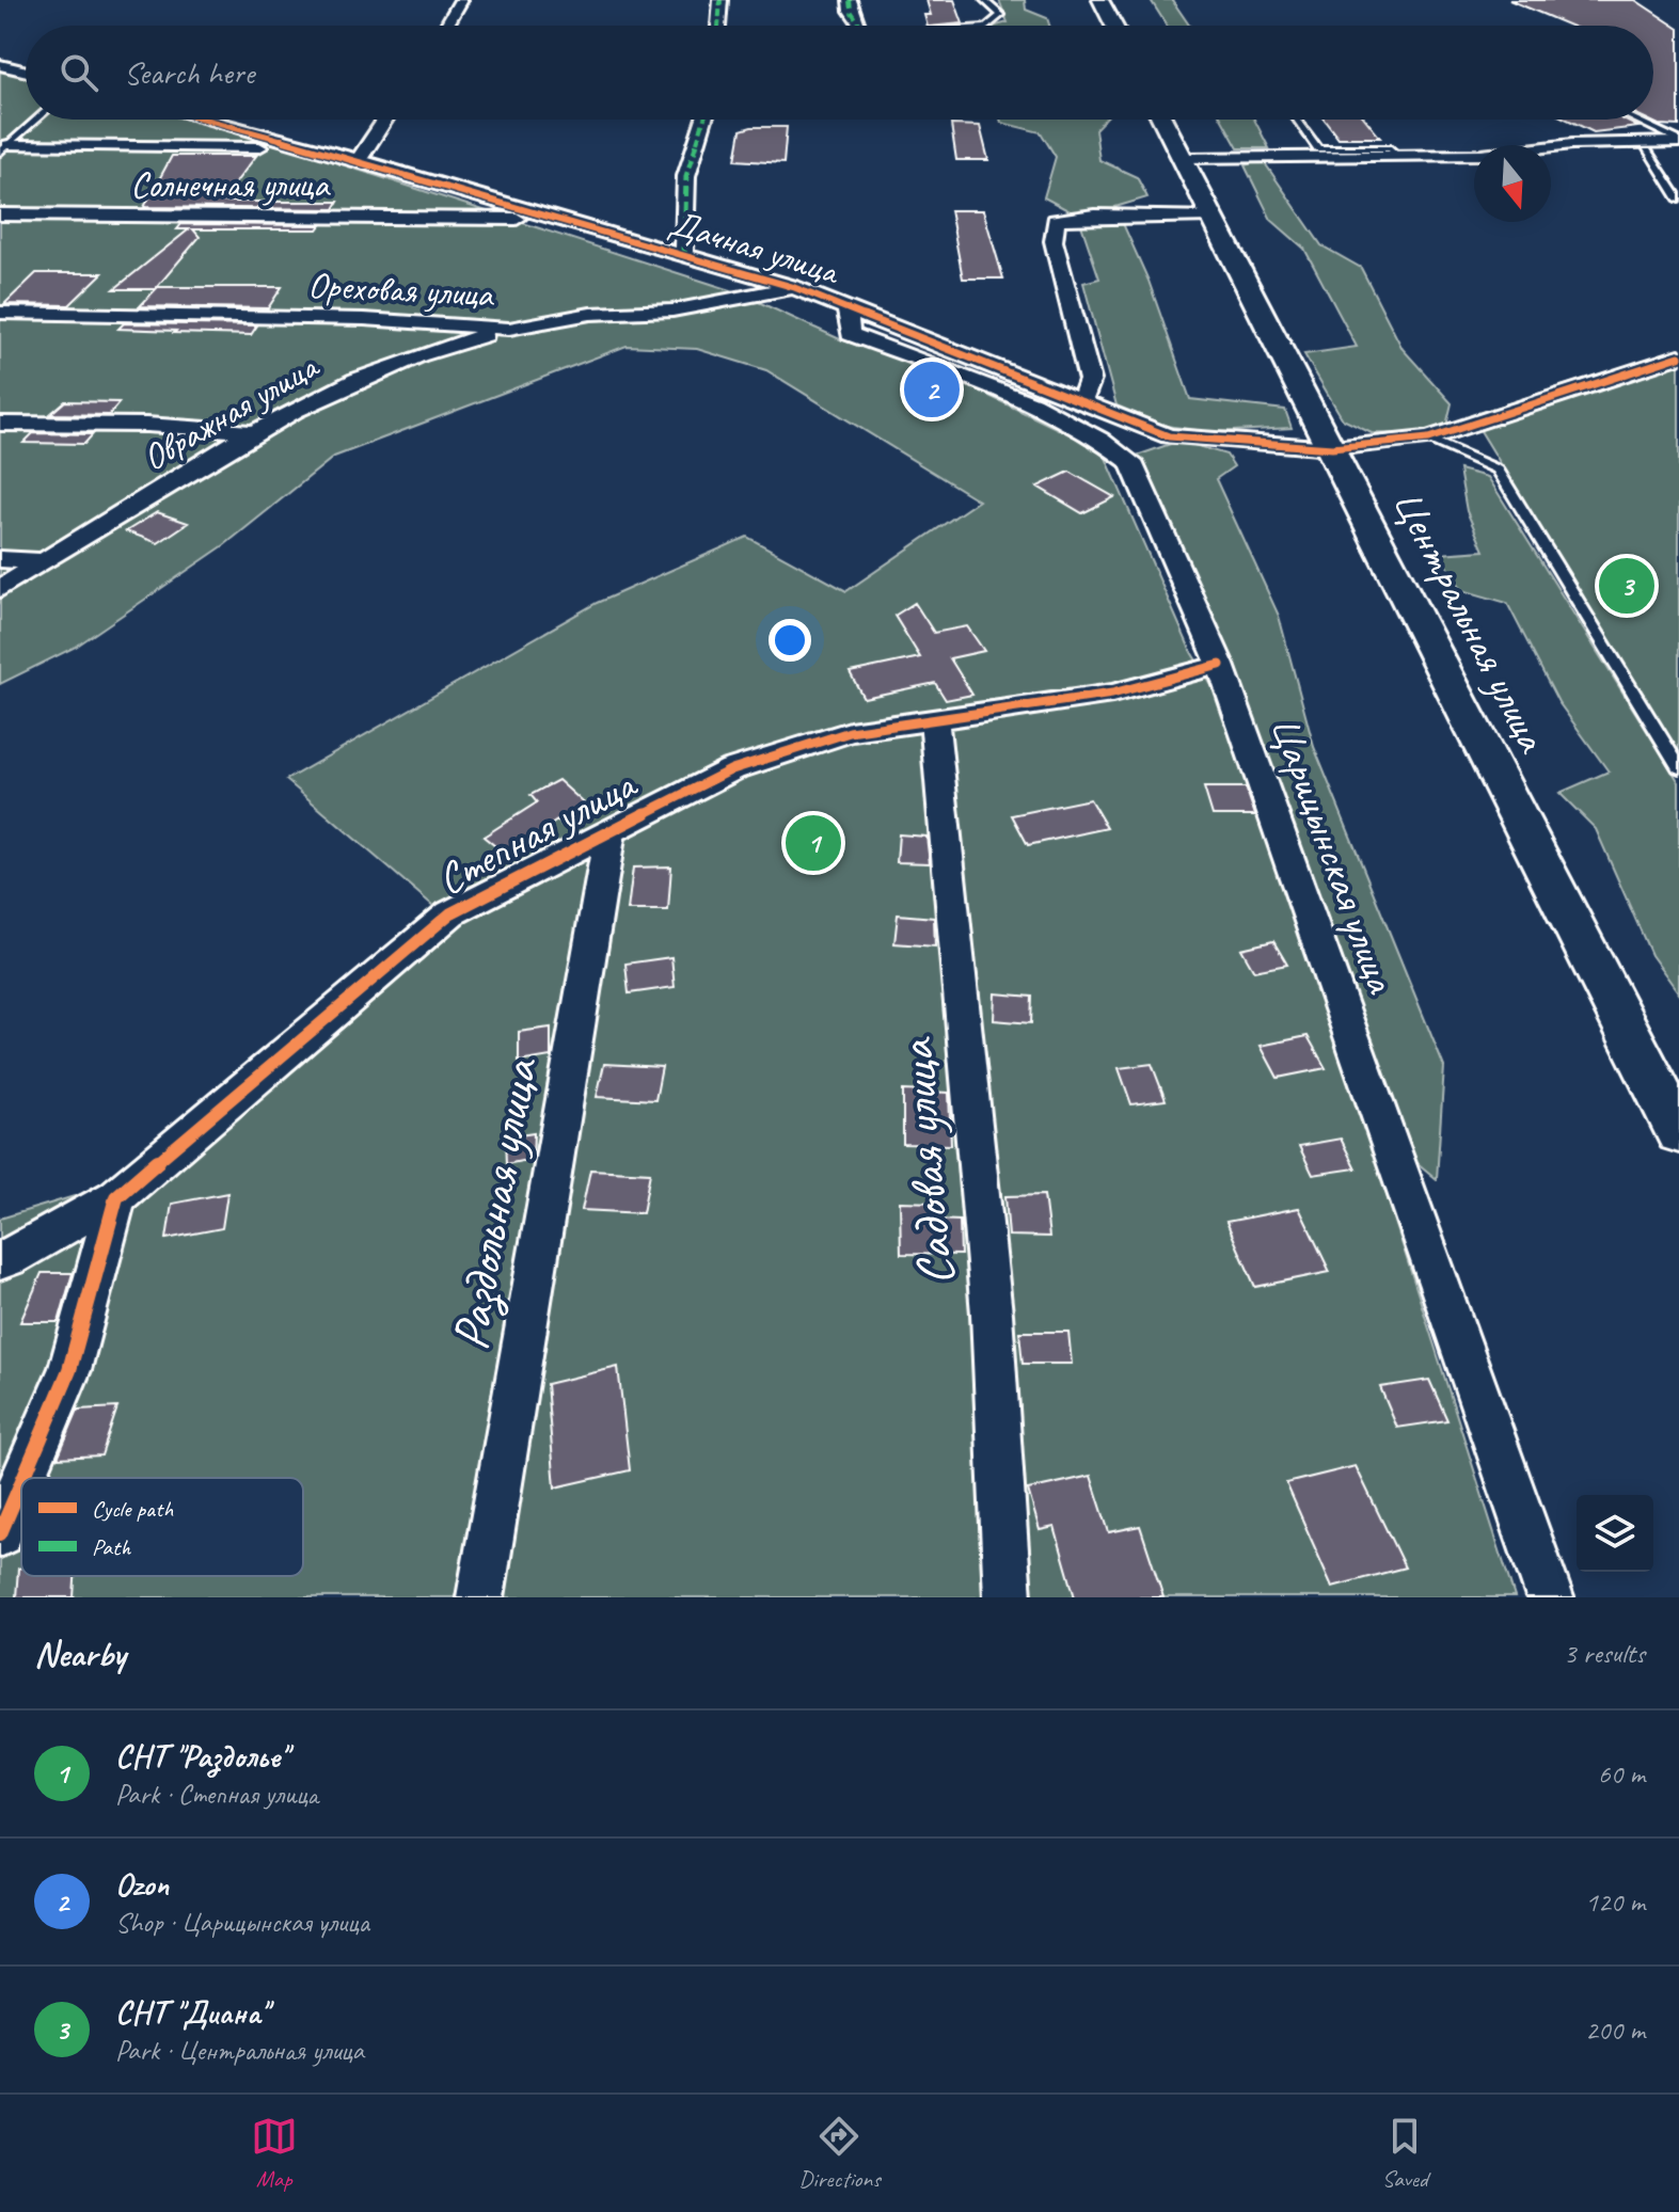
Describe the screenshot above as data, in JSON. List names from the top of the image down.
{
  "streets": {
    "street": [
      "Солнечная улица",
      "Дачная улица",
      "Ореховая улица",
      "Овражная улица",
      "Центральная улица",
      "Степная улица",
      "Царицынская улица",
      "Садовая улица",
      "Раздольная улица"
    ]
  },
  "crossings": [
    ["Солнечная улица", "Дачная улица"],
    ["Дачная улица", "Ореховая улица"],
    ["Дачная улица", "Центральная улица"],
    ["Дачная улица", "Царицынская улица"],
    ["Ореховая улица", "Овражная улица"],
    ["Степная улица", "Царицынская улица"],
    ["Степная улица", "Садовая улица"],
    ["Степная улица", "Раздольная улица"]
  ],
  "legend": ["Cycle path", "Path"],
  "north": "bottom",
  "page": {
    "search": "Search here",
    "pins": ["2", "3", "1"],
    "heading": ["Nearby", "3 results"],
    "list": [
      {
        "mark": "1",
        "name": "СНТ \"Раздолье\"",
        "note": "Park · Степная улица",
        "value": "60 m"
      },
      {
        "mark": "2",
        "name": "Ozon",
        "note": "Shop · Царицынская улица",
        "value": "120 m"
      },
      {
        "mark": "3",
        "name": "СНТ \"Диана\"",
        "note": "Park · Центральная улица",
        "value": "200 m"
      }
    ],
    "nav": ["Map", "Directions", "Saved"]
  }
}
